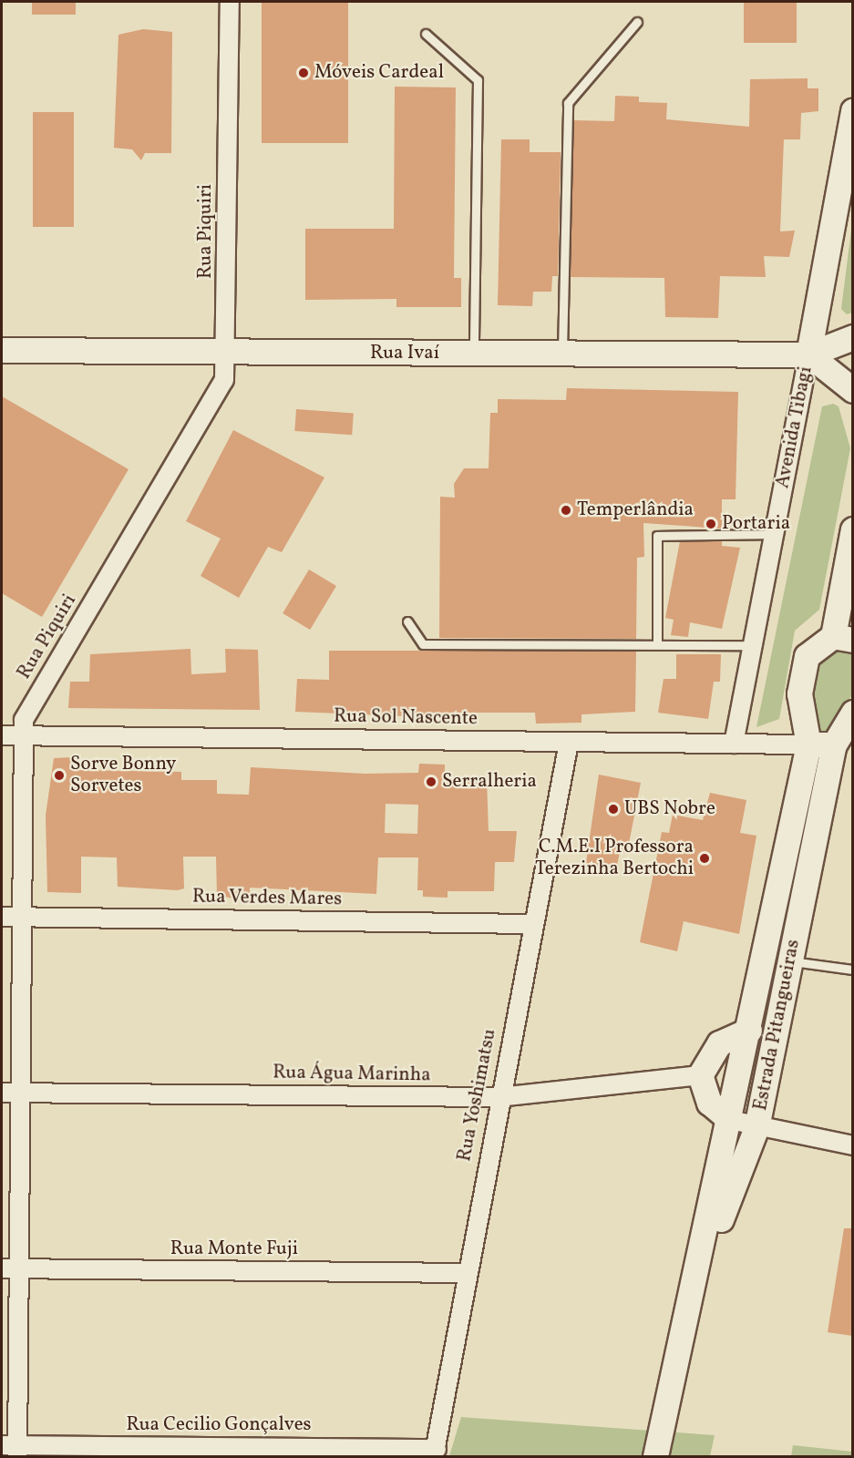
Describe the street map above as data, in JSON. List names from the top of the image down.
{
  "streets": {
    "street": [
      "Rua Piquiri",
      "Rua Ivaí",
      "Avenida Tibagi",
      "Rua Sol Nascente",
      "Rua Verdes Mares",
      "Estrada Pitangueiras",
      "Rua Água Marinha",
      "Rua Yoshimatsu",
      "Rua Monte Fuji",
      "Rua Cecilio Gonçalves"
    ]
  },
  "crossings": [
    ["Rua Piquiri", "Rua Ivaí"],
    ["Rua Piquiri", "Rua Sol Nascente"],
    ["Rua Piquiri", "Rua Verdes Mares"],
    ["Rua Piquiri", "Rua Água Marinha"],
    ["Rua Piquiri", "Rua Monte Fuji"],
    ["Rua Piquiri", "Rua Cecilio Gonçalves"],
    ["Rua Ivaí", "Avenida Tibagi"],
    ["Avenida Tibagi", "Rua Sol Nascente"],
    ["Rua Sol Nascente", "Estrada Pitangueiras"],
    ["Rua Sol Nascente", "Rua Yoshimatsu"],
    ["Rua Verdes Mares", "Rua Yoshimatsu"],
    ["Rua Água Marinha", "Rua Yoshimatsu"],
    ["Rua Yoshimatsu", "Rua Monte Fuji"],
    ["Rua Yoshimatsu", "Rua Cecilio Gonçalves"]
  ],
  "places": [
    "Móveis Cardeal",
    "Temperlândia",
    "Portaria",
    "Sorve Bonny Sorvetes",
    "Serralheria",
    "UBS Nobre",
    "C.M.E.I Professora Terezinha Bertochi"
  ]
}
